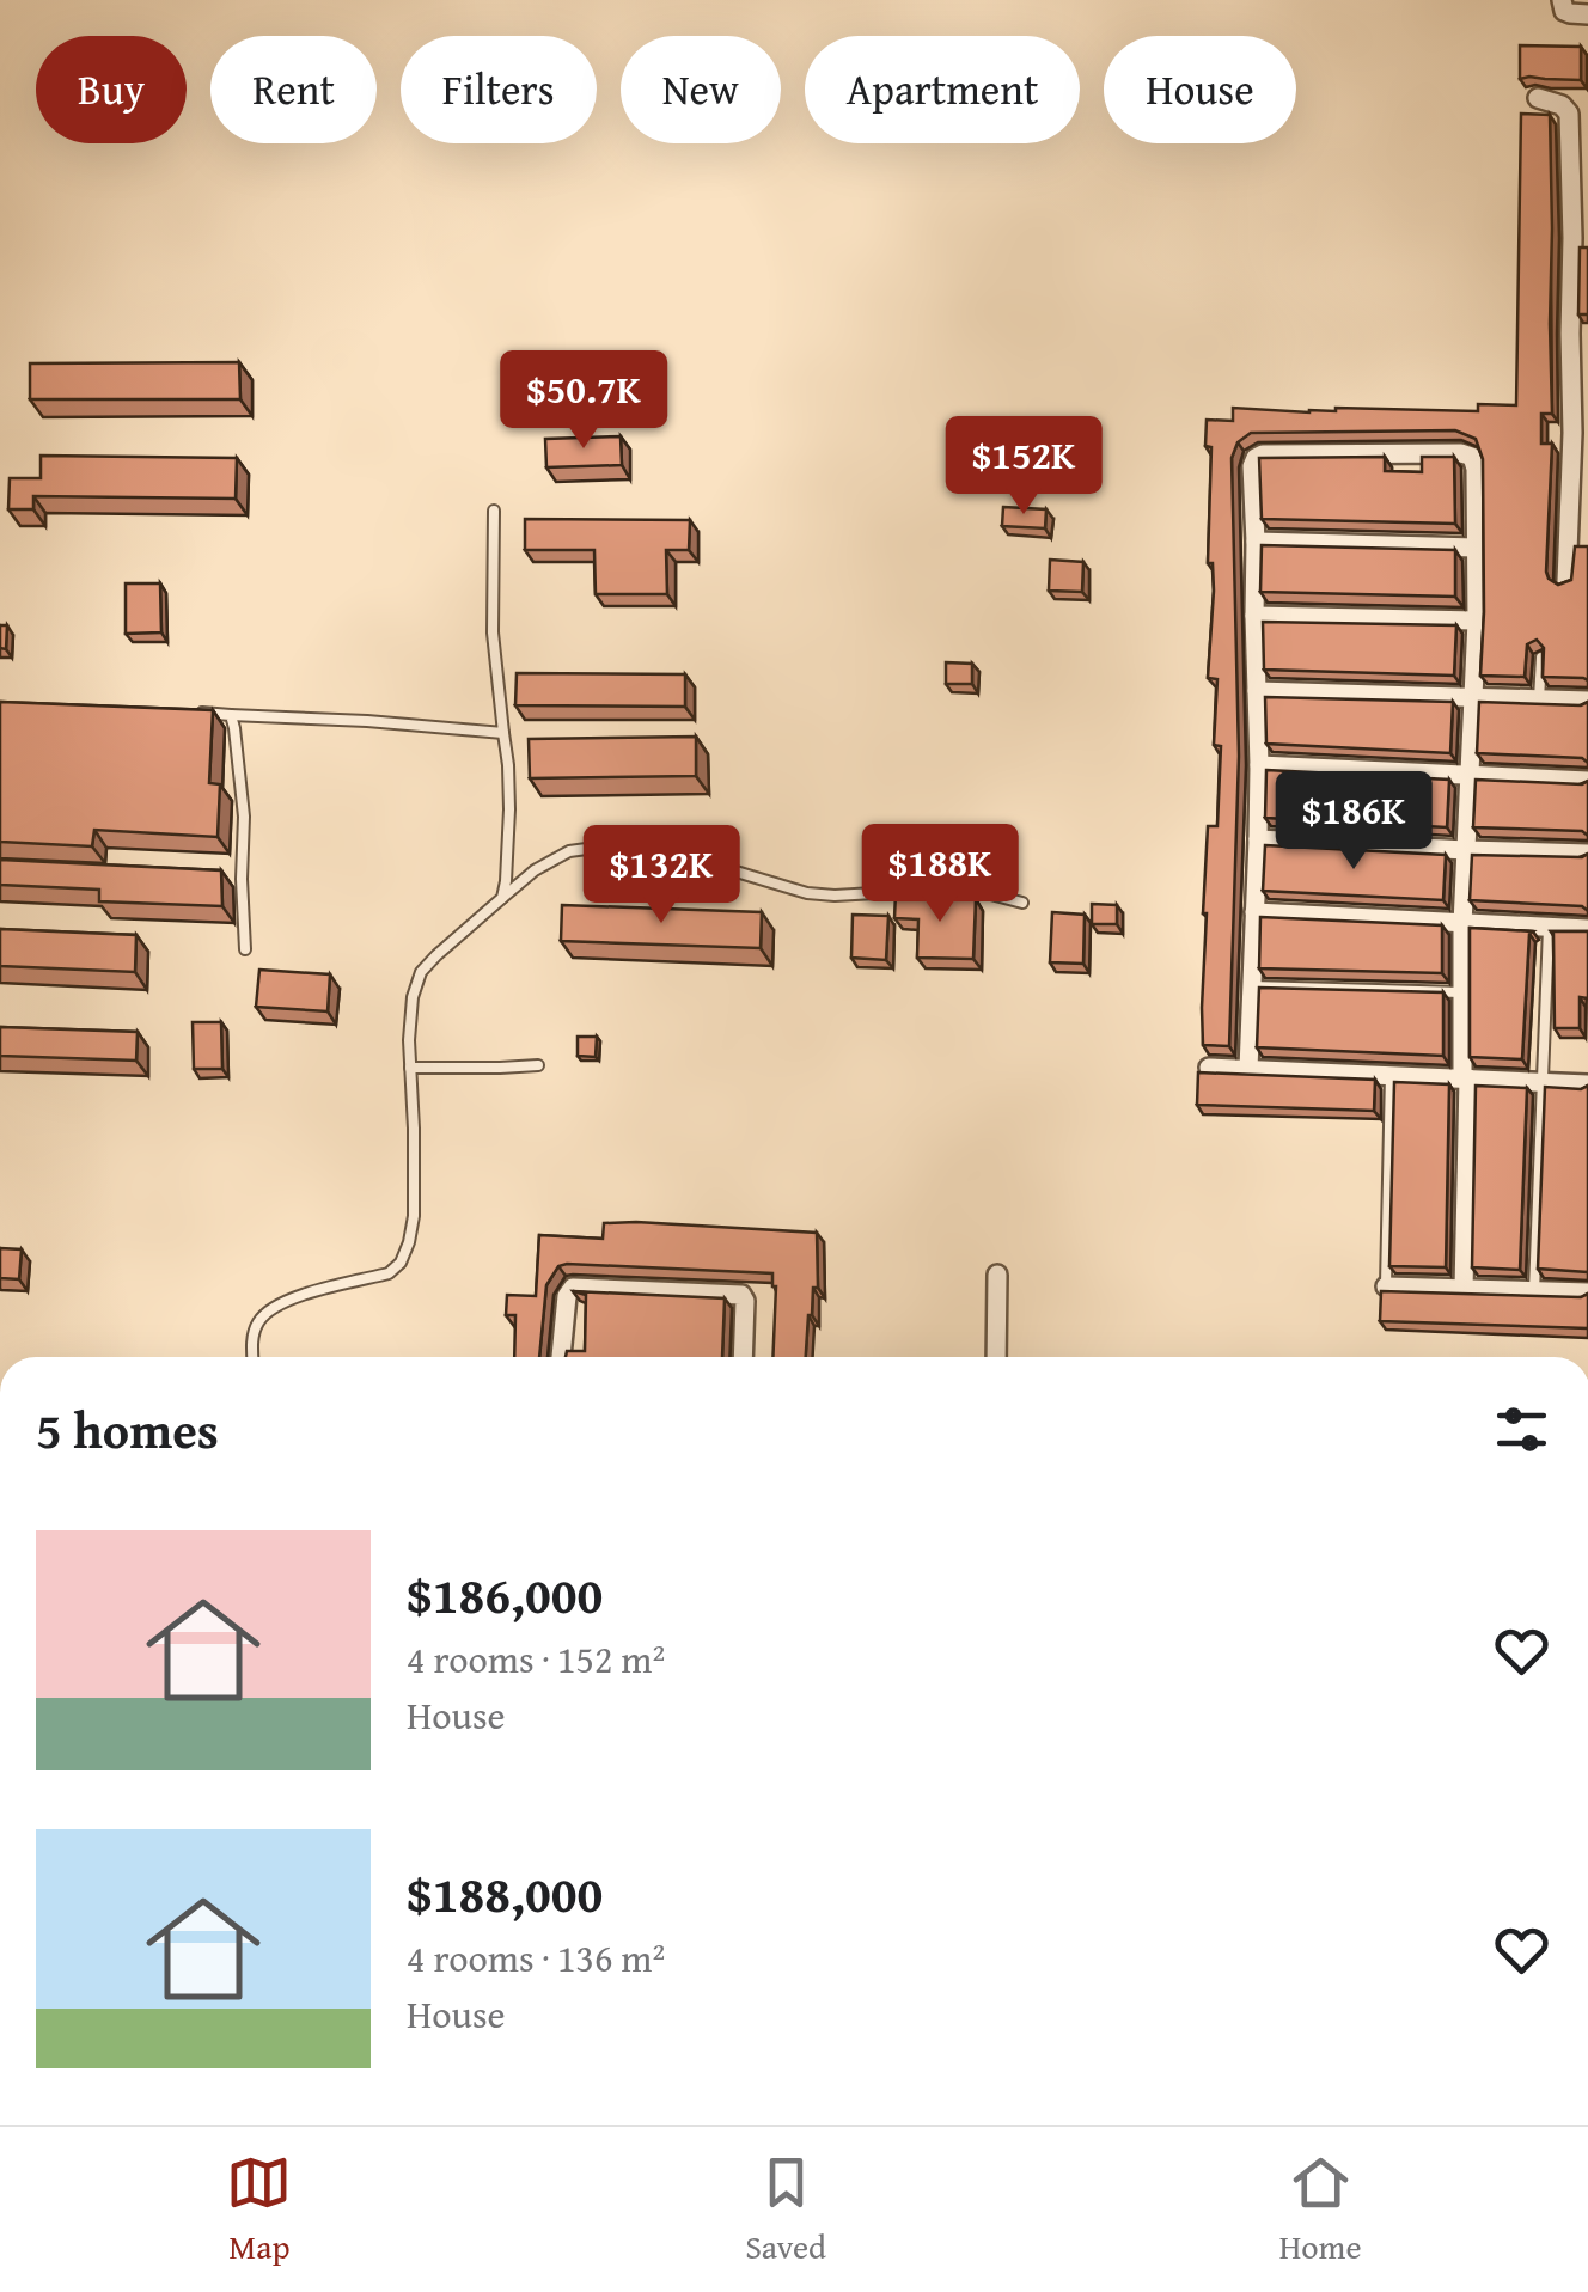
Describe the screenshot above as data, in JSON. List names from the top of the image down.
{
  "page": {
    "chip": [
      "Buy",
      "Rent",
      "Filters",
      "New",
      "Apartment",
      "House"
    ],
    "price": [
      "$50.7K",
      "$152K",
      "$186K",
      "$188K",
      "$132K"
    ],
    "heading": "5 homes",
    "list": [
      {
        "name": "$186,000",
        "note": "4 rooms · 152 m² · House"
      },
      {
        "name": "$188,000",
        "note": "4 rooms · 136 m² · House"
      }
    ],
    "tabs": ["Map", "Saved", "Home"]
  }
}
